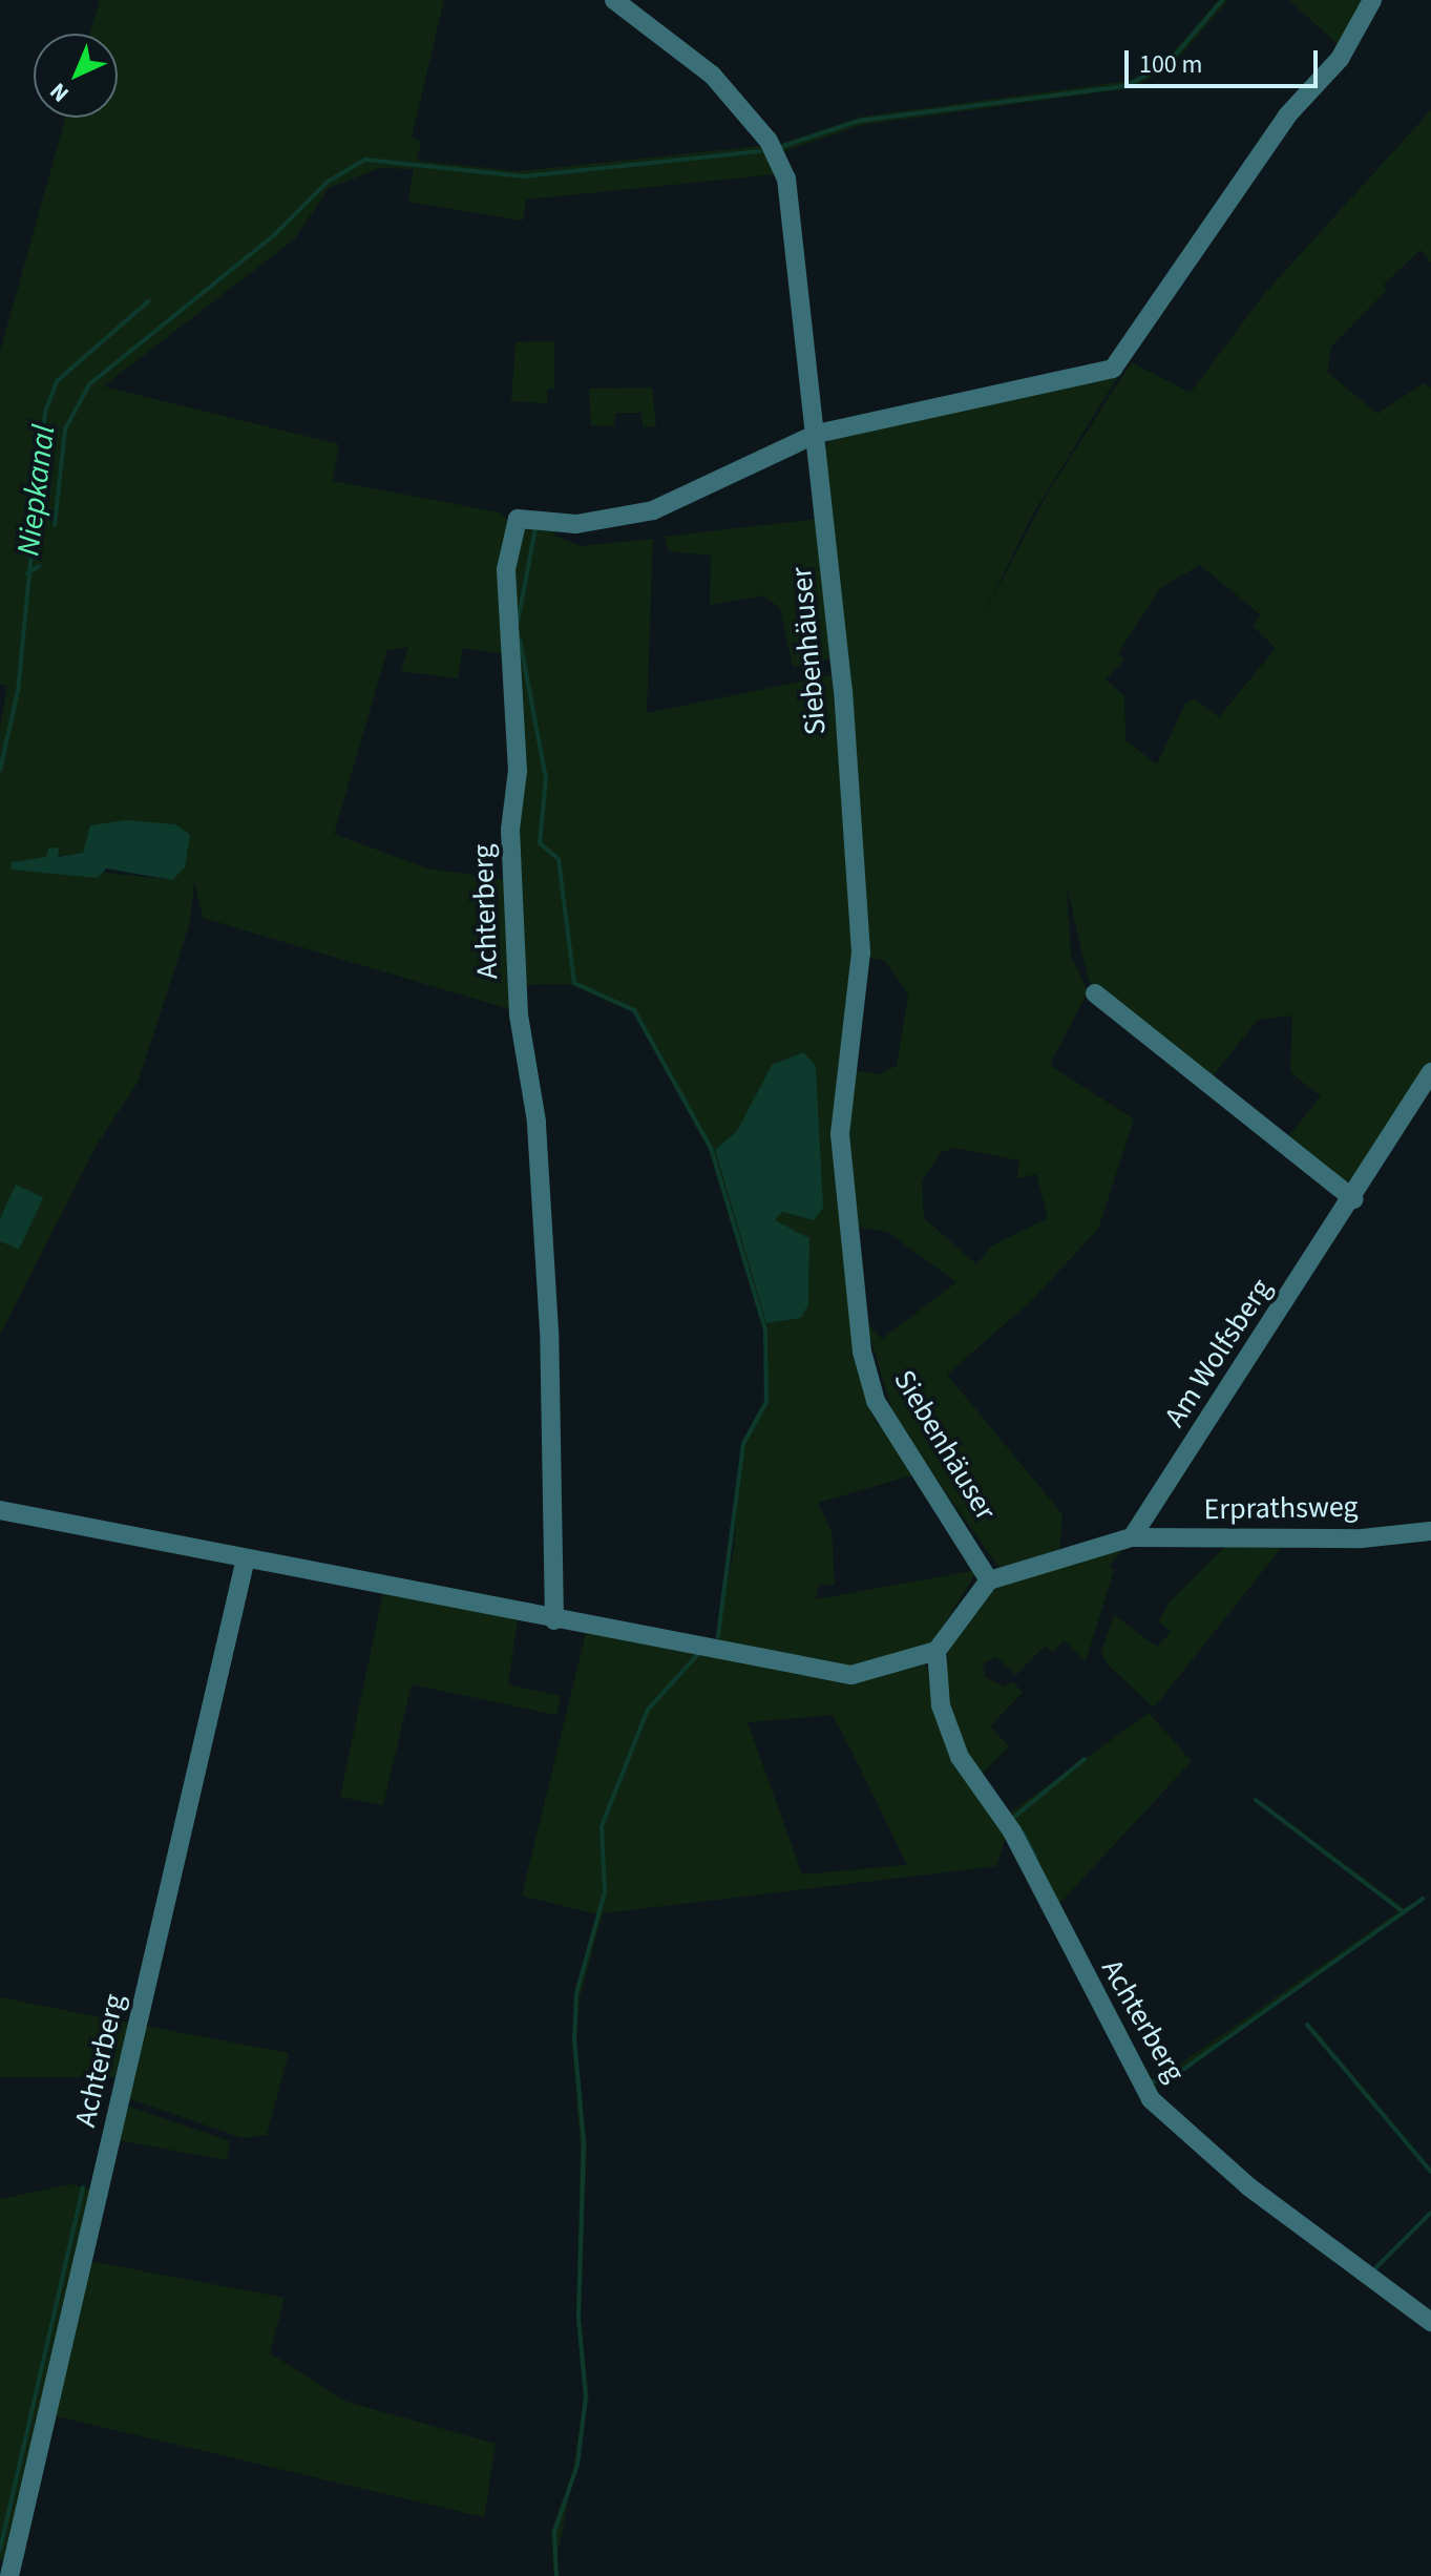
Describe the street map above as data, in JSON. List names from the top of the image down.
{
  "streets": {
    "street": [
      "Siebenhäuser",
      "Achterberg",
      "Am Wolfsberg",
      "Erprathsweg"
    ]
  },
  "crossings": [
    ["Siebenhäuser", "Achterberg"],
    ["Siebenhäuser", "Erprathsweg"],
    ["Am Wolfsberg", "Erprathsweg"]
  ],
  "water": ["Niepkanal"],
  "scale_bar": "100 m",
  "north": "bottom left"
}
